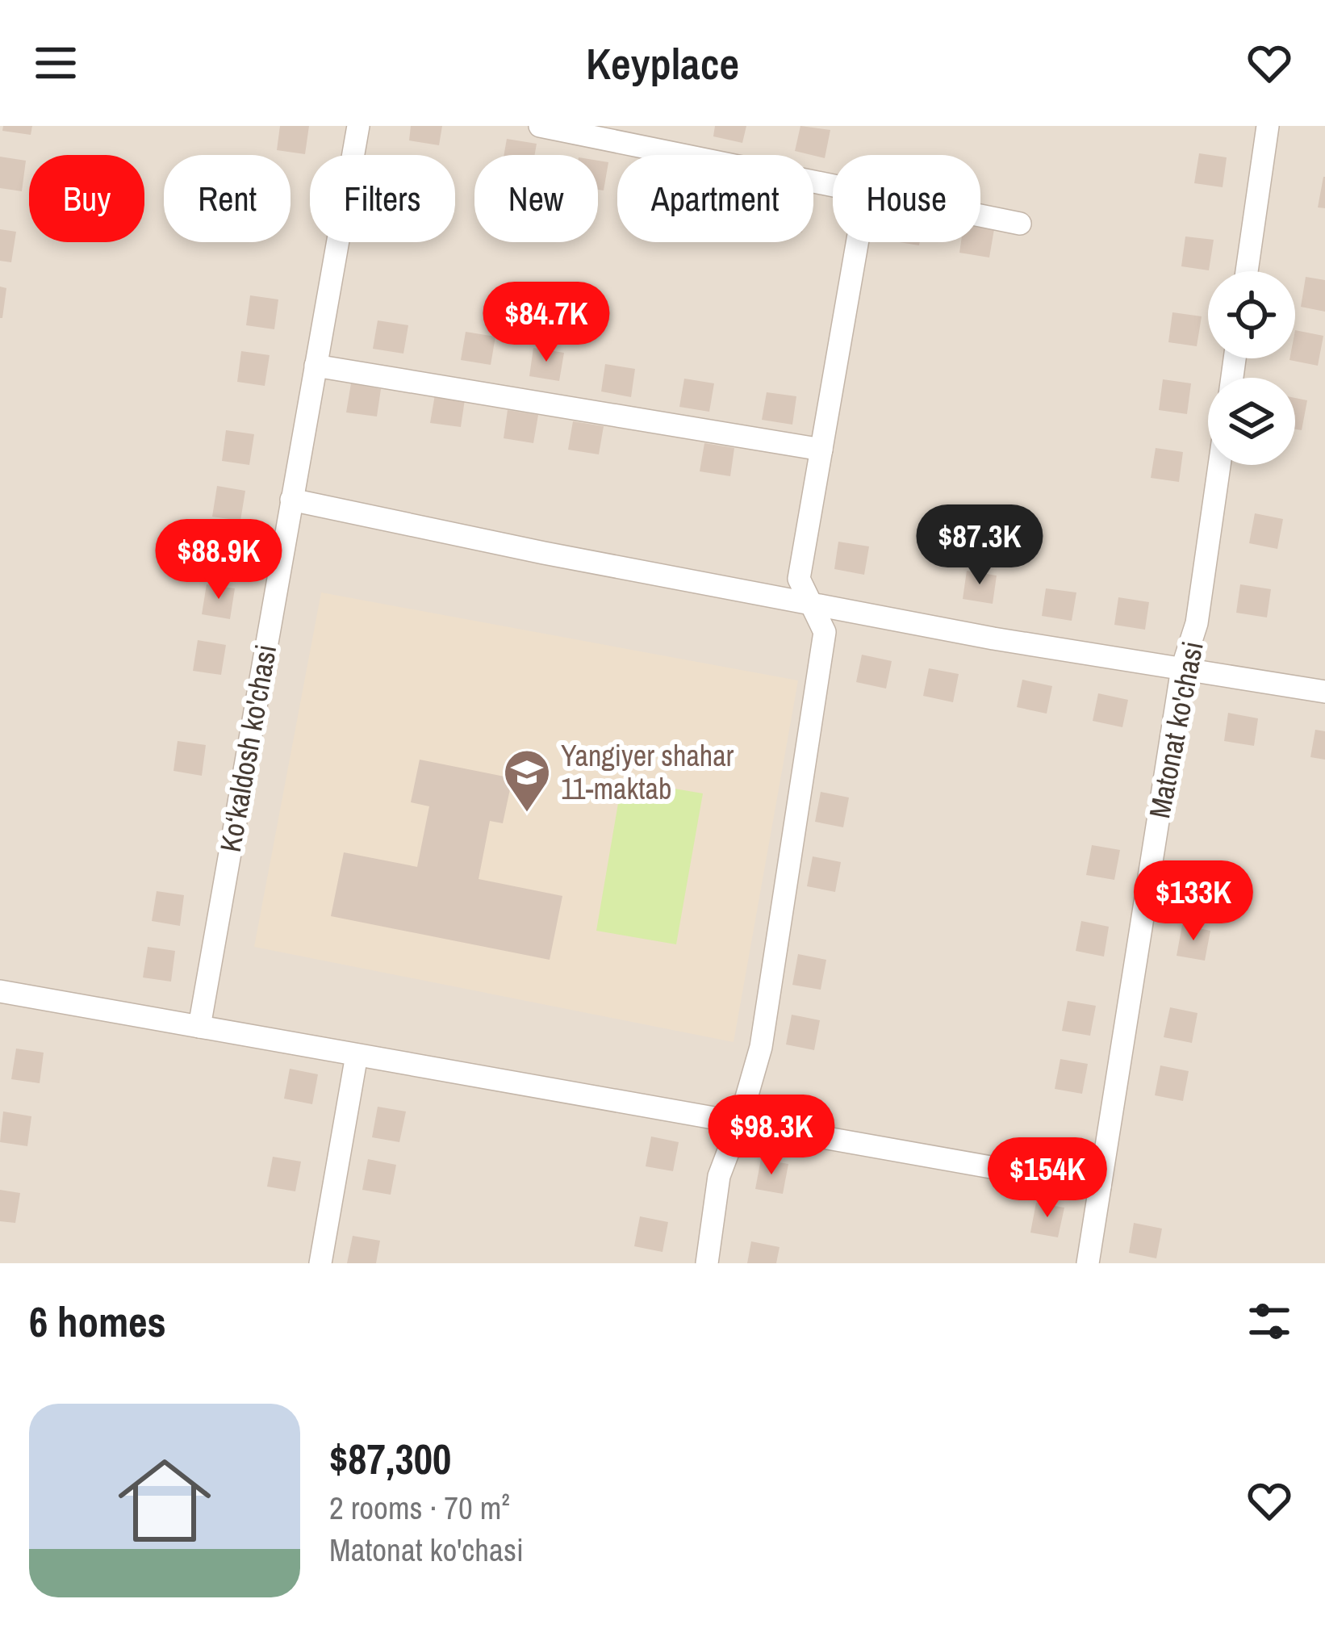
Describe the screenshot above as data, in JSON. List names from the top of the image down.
{
  "streets": {
    "street": ["Matonat ko'chasi", "Ko‘kaldosh ko'chasi"]
  },
  "places": {
    "school or university": ["Yangiyer shahar 11-maktab"]
  },
  "page": {
    "header": "Keyplace",
    "chip": [
      "Buy",
      "Rent",
      "Filters",
      "New",
      "Apartment",
      "House"
    ],
    "price": [
      "$84.7K",
      "$87.3K",
      "$88.9K",
      "$133K",
      "$98.3K",
      "$154K"
    ],
    "heading": "6 homes",
    "list": [
      {
        "name": "$87,300",
        "note": "2 rooms · 70 m² · Matonat ko'chasi"
      }
    ]
  }
}
